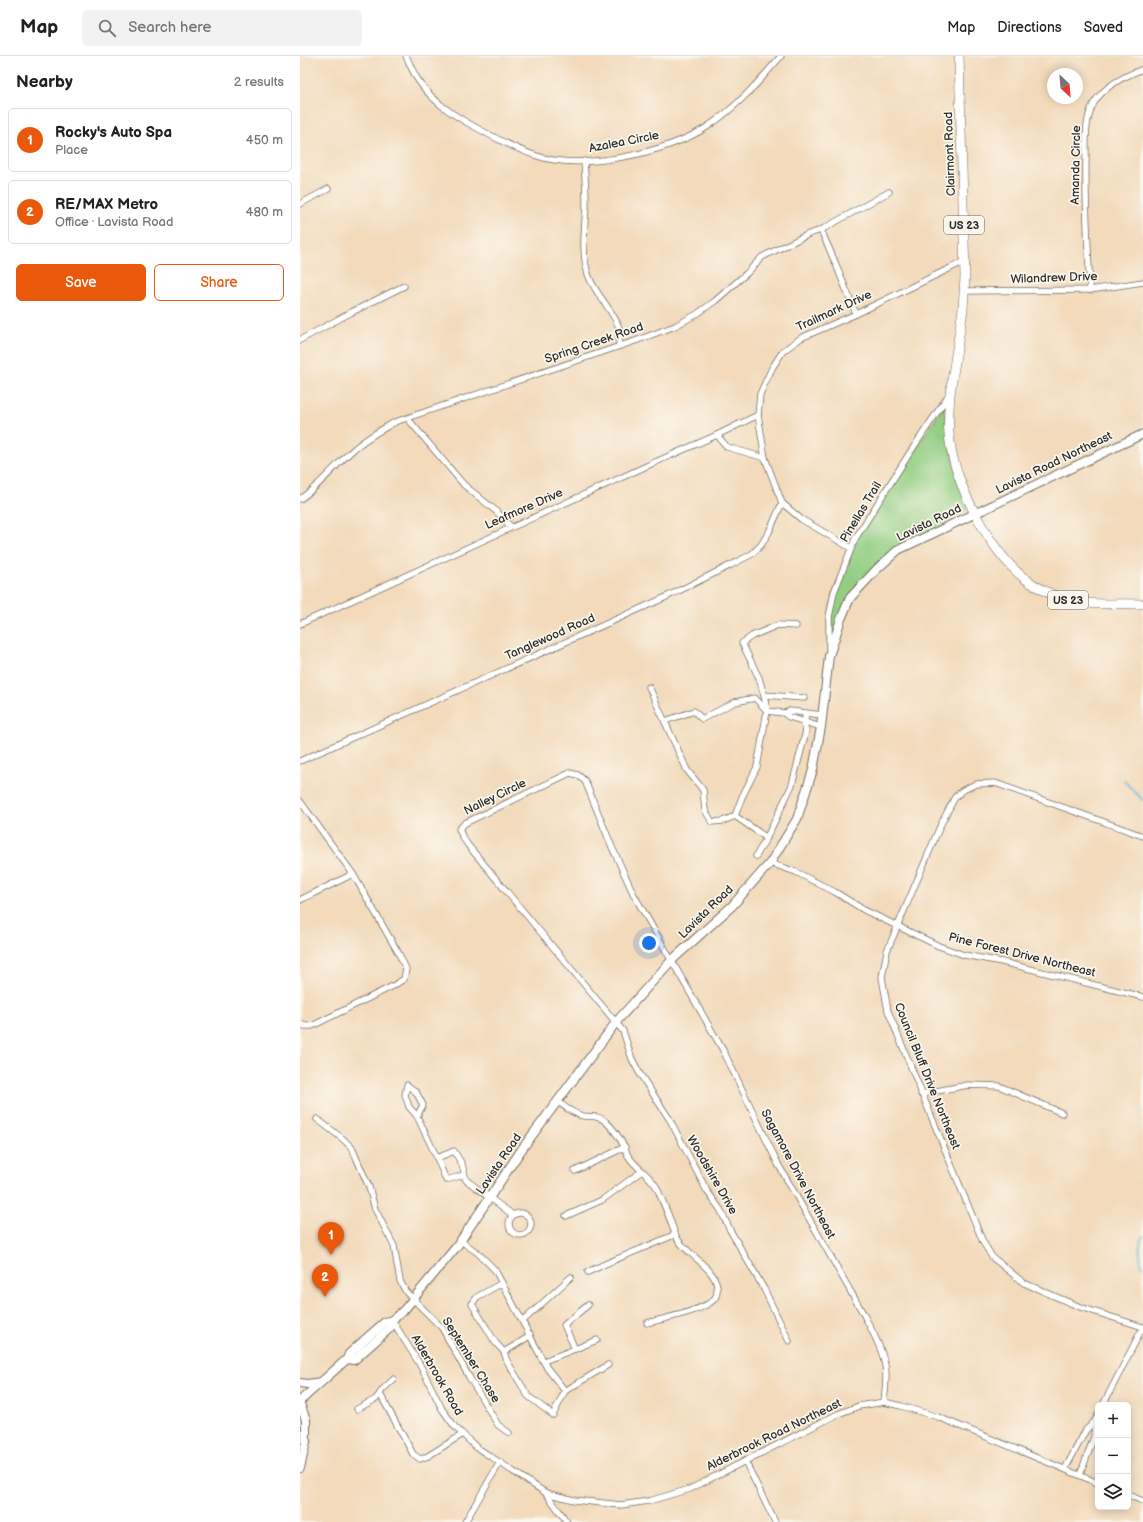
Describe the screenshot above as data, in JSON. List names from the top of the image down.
{
  "streets": {
    "main road": [
      "Clairmont Road",
      "US 23",
      "Lavista Road Northeast",
      "Lavista Road"
    ],
    "street": [
      "Azalea Circle",
      "Amanda Circle",
      "Wilandrew Drive",
      "Trailmark Drive",
      "Spring Creek Road",
      "Leafmore Drive",
      "Pinellas Trail",
      "Tanglewood Road",
      "Nalley Circle",
      "Pine Forest Drive Northeast",
      "Council Bluff Drive Northeast",
      "Sagamore Drive Northeast",
      "Woodshire Drive",
      "September Chase",
      "Alderbrook Road",
      "Alderbrook Road Northeast"
    ]
  },
  "crossings": [
    ["Clairmont Road", "US 23"],
    ["Clairmont Road", "Wilandrew Drive"],
    ["Clairmont Road", "Trailmark Drive"],
    ["Clairmont Road", "Pinellas Trail"],
    ["Amanda Circle", "Wilandrew Drive"],
    ["US 23", "Lavista Road Northeast"],
    ["US 23", "Pinellas Trail"],
    ["US 23", "Lavista Road"],
    ["Trailmark Drive", "Leafmore Drive"],
    ["Trailmark Drive", "Tanglewood Road"],
    ["Lavista Road Northeast", "Lavista Road"],
    ["Pinellas Trail", "Lavista Road"],
    ["Lavista Road", "Nalley Circle"],
    ["Lavista Road", "Pine Forest Drive Northeast"],
    ["Lavista Road", "Sagamore Drive Northeast"],
    ["Lavista Road", "Woodshire Drive"],
    ["Lavista Road", "September Chase"],
    ["Lavista Road", "Alderbrook Road"],
    ["Nalley Circle", "Sagamore Drive Northeast"],
    ["Nalley Circle", "Woodshire Drive"],
    ["Pine Forest Drive Northeast", "Council Bluff Drive Northeast"],
    ["Sagamore Drive Northeast", "Alderbrook Road Northeast"],
    ["Alderbrook Road", "Alderbrook Road Northeast"]
  ],
  "north": "bottom right",
  "page": {
    "header": "Map",
    "search": "Search here",
    "nav": ["Map", "Directions", "Saved"],
    "heading": ["Nearby", "2 results"],
    "list": [
      {
        "mark": "1",
        "name": "Rocky's Auto Spa",
        "note": "Place",
        "value": "450 m"
      },
      {
        "mark": "2",
        "name": "RE/MAX Metro",
        "note": "Office · Lavista Road",
        "value": "480 m"
      }
    ],
    "buttons": ["Save", "Share"],
    "pins": ["1", "2"],
    "map_buttons": ["+", "−"]
  }
}
